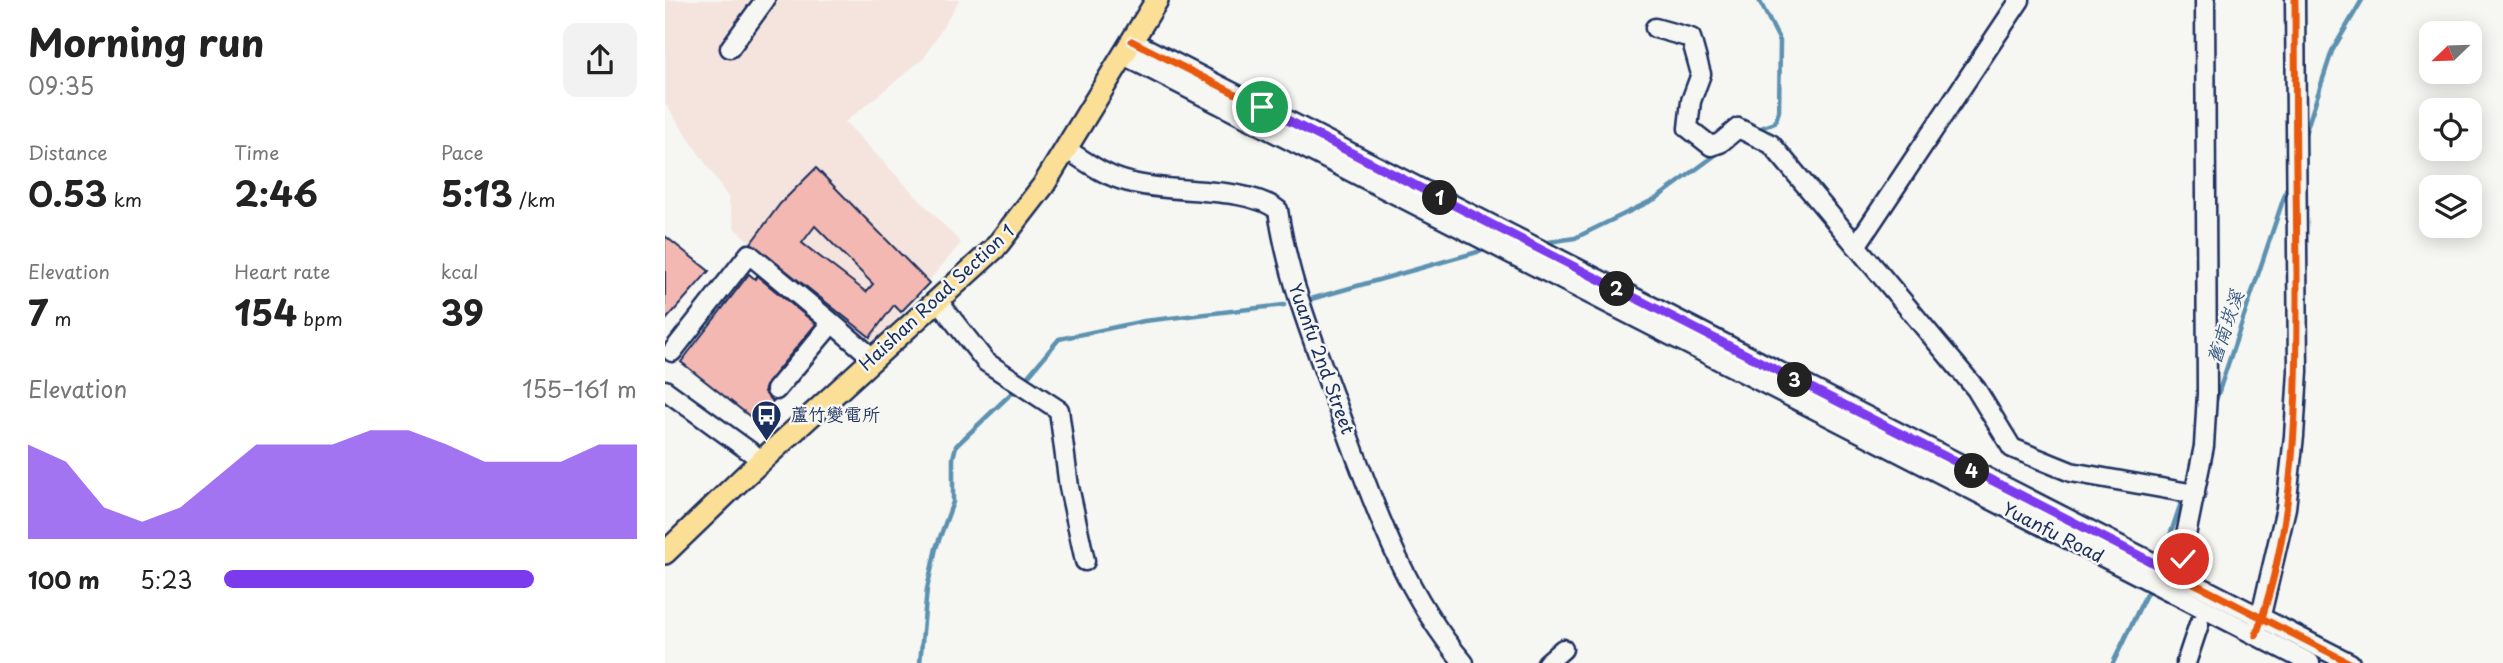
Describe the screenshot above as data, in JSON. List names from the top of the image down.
{
  "streets": {
    "main road": ["Haishan Road Section 1"],
    "street": ["Yuanfu 2nd Street", "Yuanfu Road"]
  },
  "crossings": [
    ["Haishan Road Section 1", "Yuanfu 2nd Street"],
    ["Haishan Road Section 1", "Yuanfu Road"]
  ],
  "water": ["舊南崁溪"],
  "places": {
    "bus stop": ["蘆竹變電所"]
  },
  "north": "bottom left",
  "page": {
    "heading": ["Morning run", "09:35"],
    "stats": [
      ["Distance", "0.53 km"],
      ["Time", "2:46"],
      ["Pace", "5:13 /km"],
      ["Elevation", "7 m"],
      ["Heart rate", "154 bpm"],
      ["kcal", "39"]
    ],
    "pins": [
      "1",
      "2",
      "3",
      "4"
    ],
    "chart": ["Elevation", "155–161 m"],
    "list": [
      {
        "name": "100 m",
        "note": "5:23"
      }
    ]
  }
}
